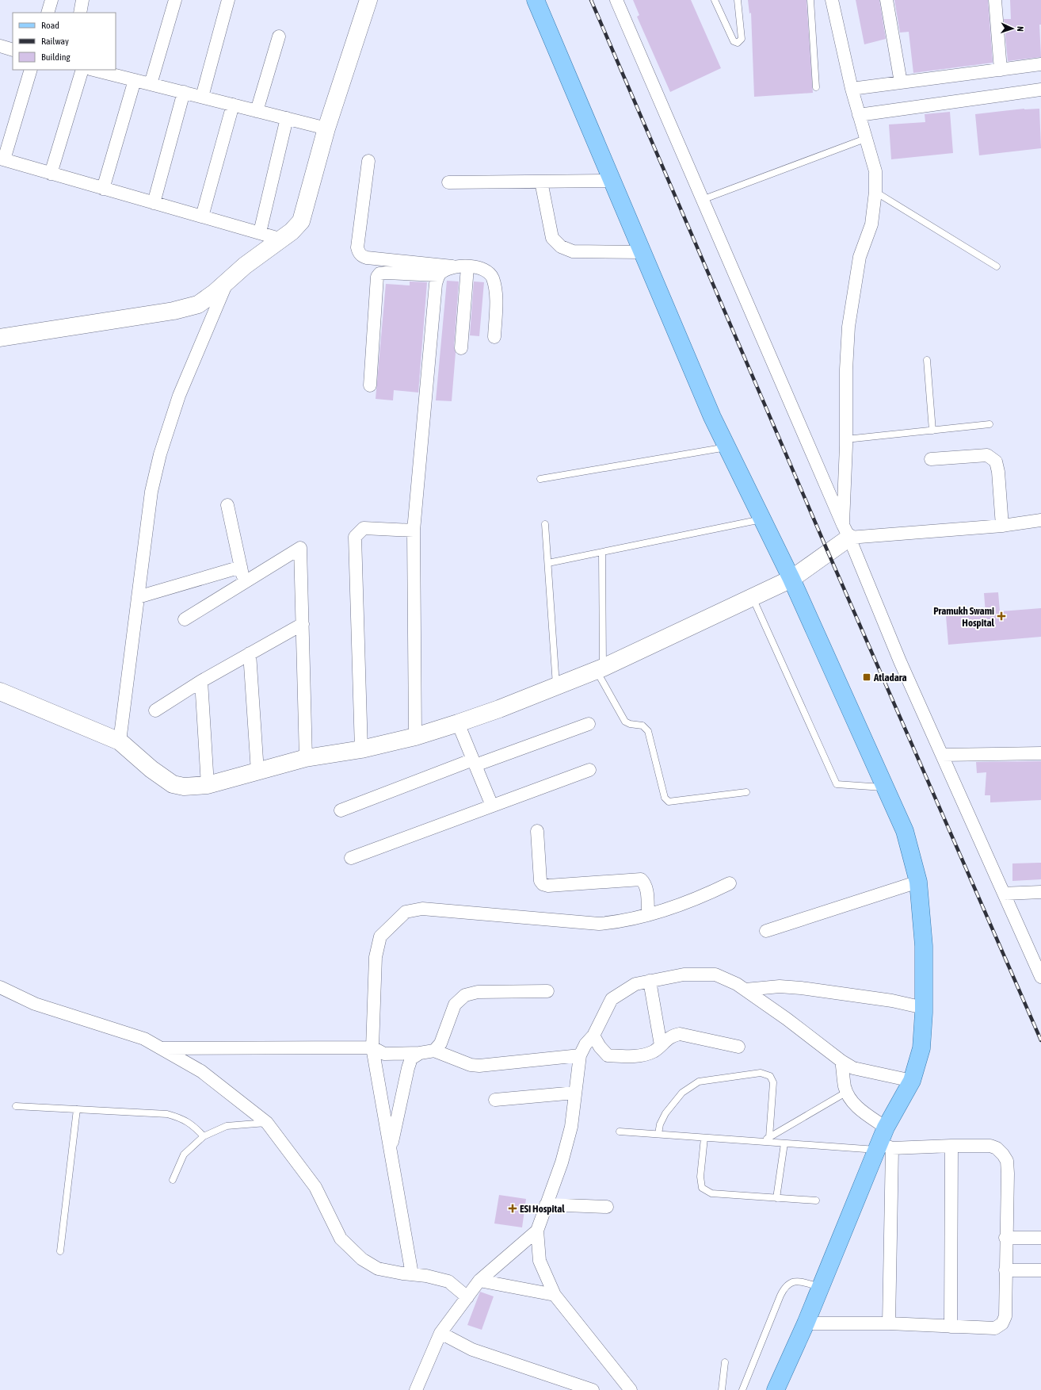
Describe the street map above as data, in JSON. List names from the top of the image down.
{
  "places": {
    "health": ["Pramukh Swami Hospital", "ESI Hospital"],
    "transit": ["Atladara"]
  },
  "legend": ["Road", "Railway", "Building"],
  "north": "right"
}
